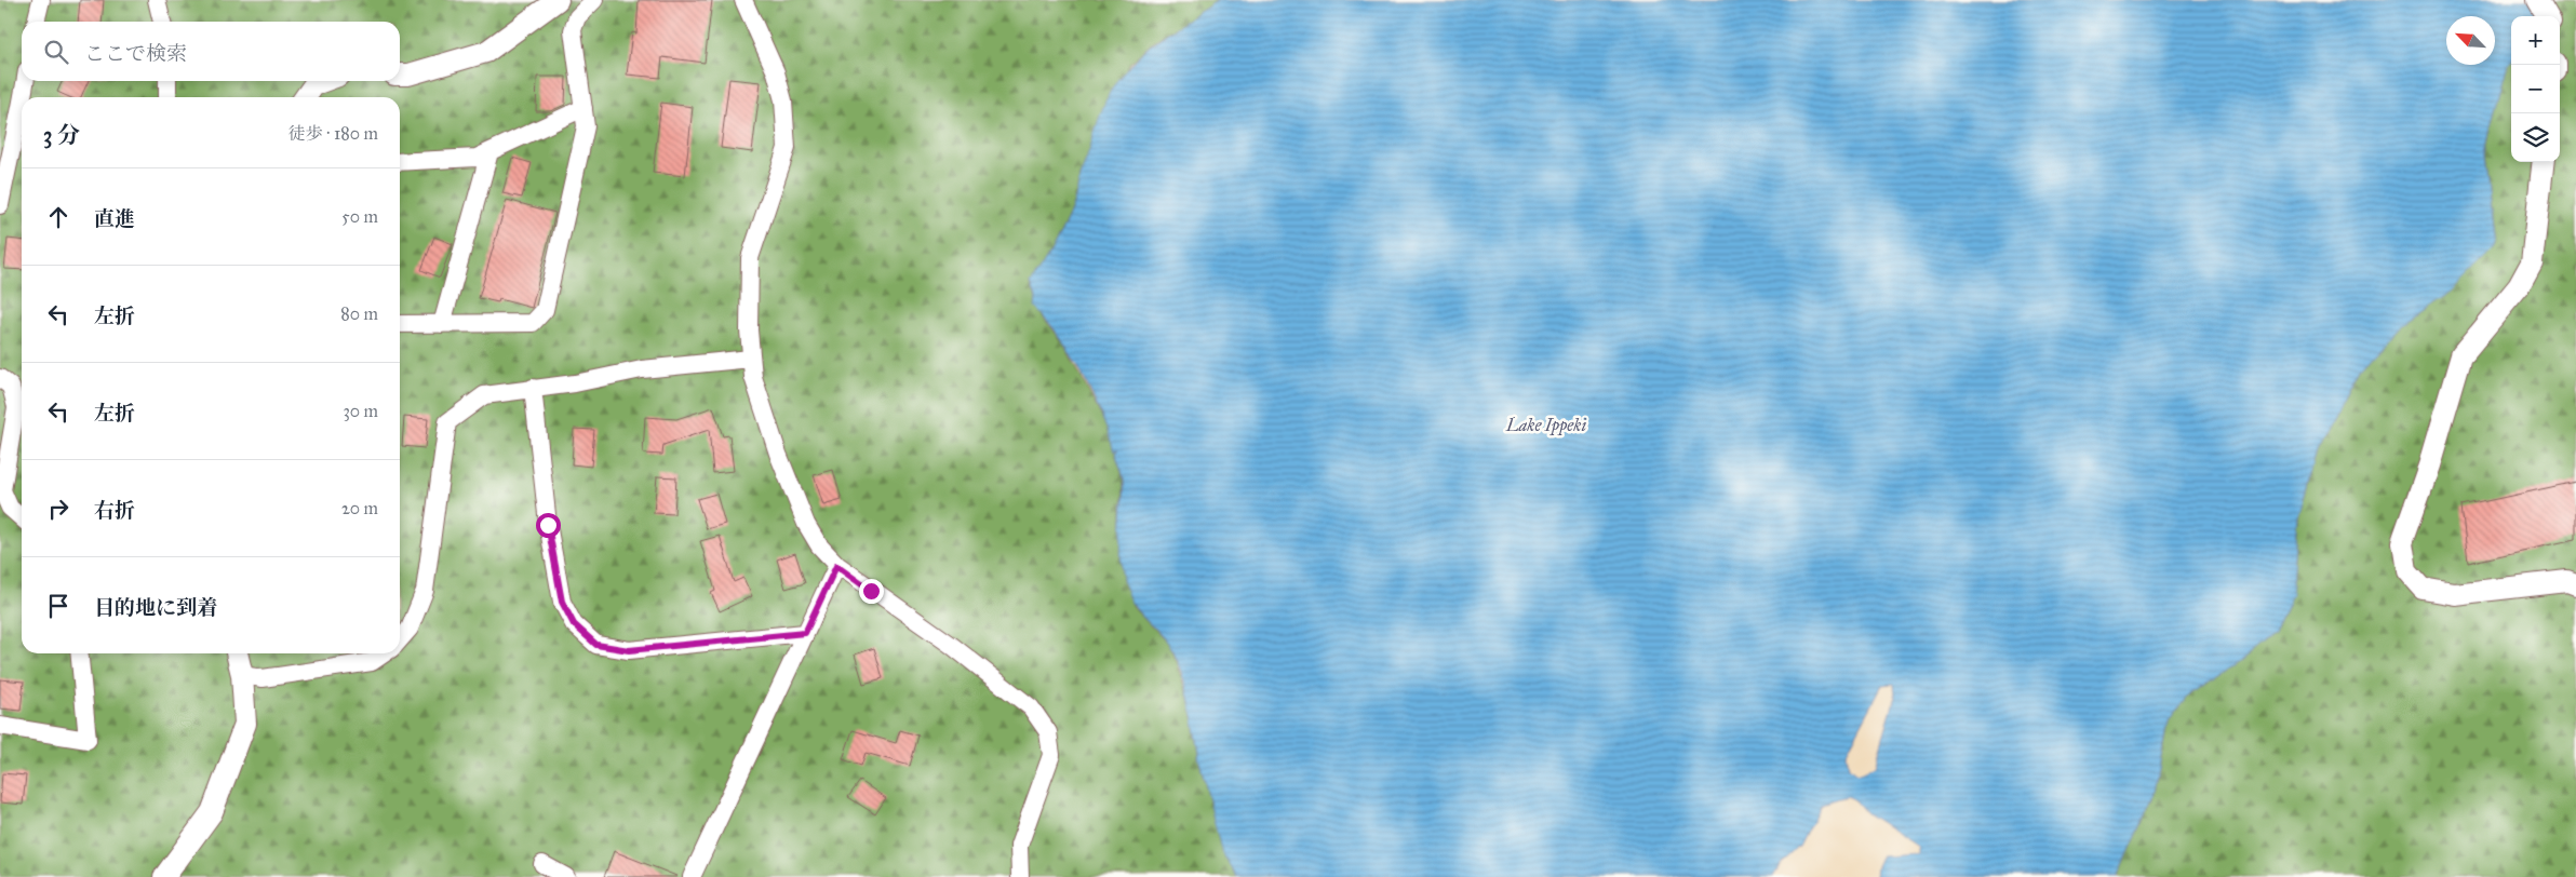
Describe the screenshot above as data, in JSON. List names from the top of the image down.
{
  "water": ["Lake Ippeki"],
  "north": "top left",
  "page": {
    "map_buttons": ["+", "−"],
    "search": "ここで検索",
    "heading": ["3 分", "徒歩 · 180 m"],
    "list": [
      ["直進", "50 m"],
      ["左折", "80 m"],
      ["左折", "30 m"],
      ["右折", "20 m"],
      "目的地に到着"
    ]
  }
}
